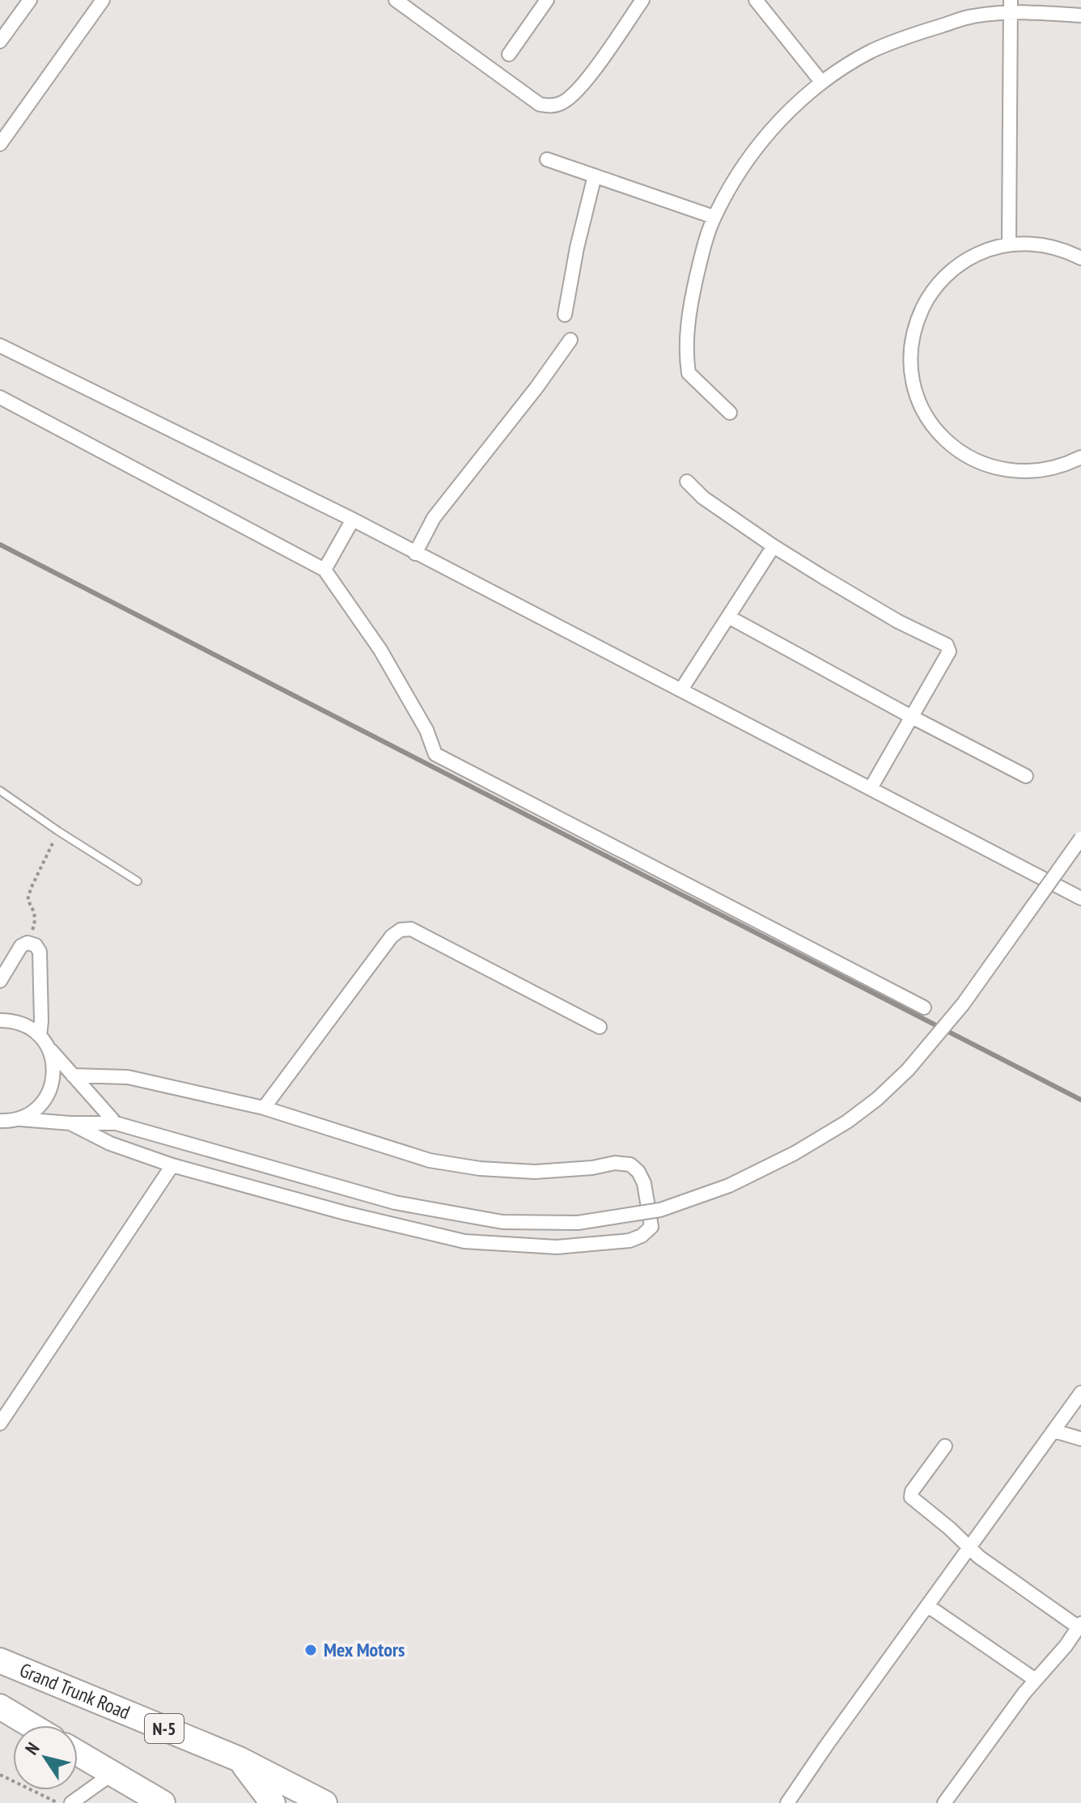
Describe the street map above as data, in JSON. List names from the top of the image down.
{
  "streets": {
    "highway": ["Grand Trunk Road", "N-5"]
  },
  "places": ["Mex Motors"],
  "north": "top left"
}
